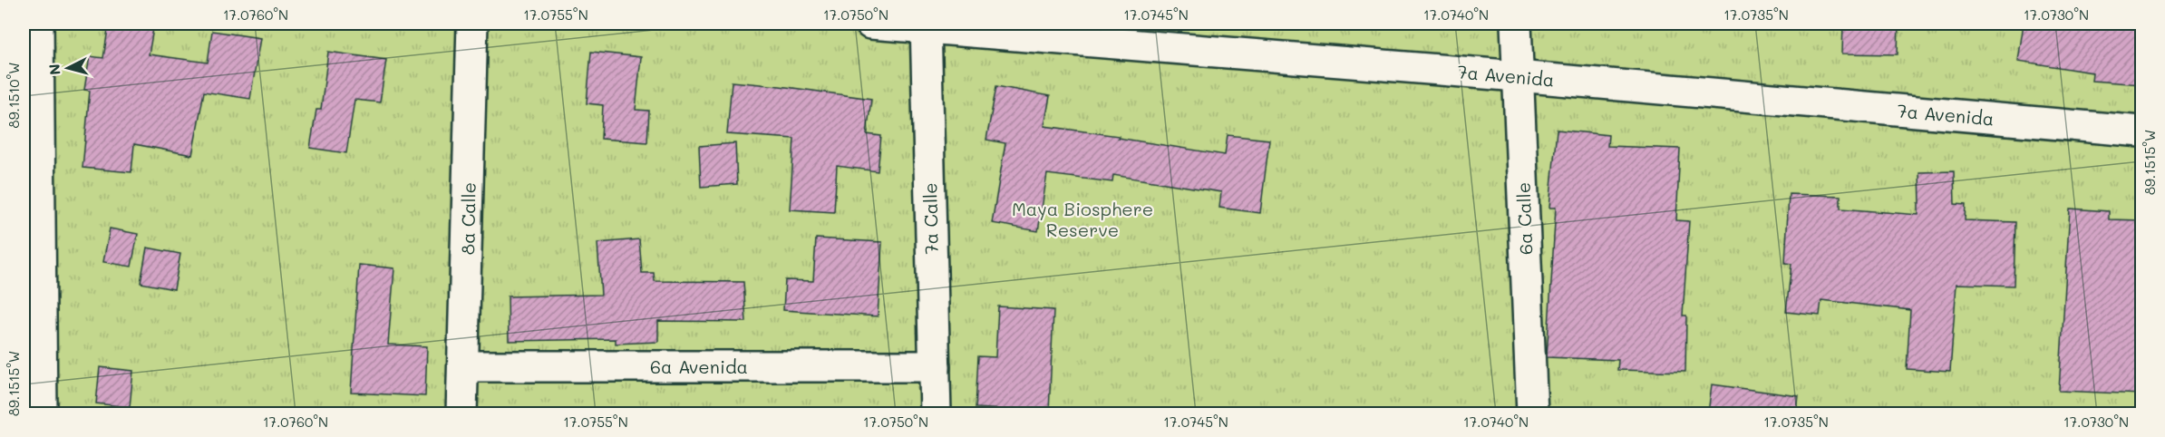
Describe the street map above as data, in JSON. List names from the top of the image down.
{
  "streets": {
    "street": [
      "7a Avenida",
      "8a Calle",
      "7a Calle",
      "6a Calle",
      "6a Avenida"
    ]
  },
  "crossings": [
    ["7a Avenida", "7a Calle"],
    ["7a Avenida", "6a Calle"],
    ["8a Calle", "6a Avenida"],
    ["7a Calle", "6a Avenida"]
  ],
  "parks": ["Maya Biosphere Reserve"],
  "north": "left",
  "coordinates": [
    "17.0760°N",
    "17.0755°N",
    "17.0750°N",
    "17.0745°N",
    "17.0740°N",
    "17.0735°N",
    "17.0730°N",
    "89.1510°W",
    "89.1515°W"
  ]
}
